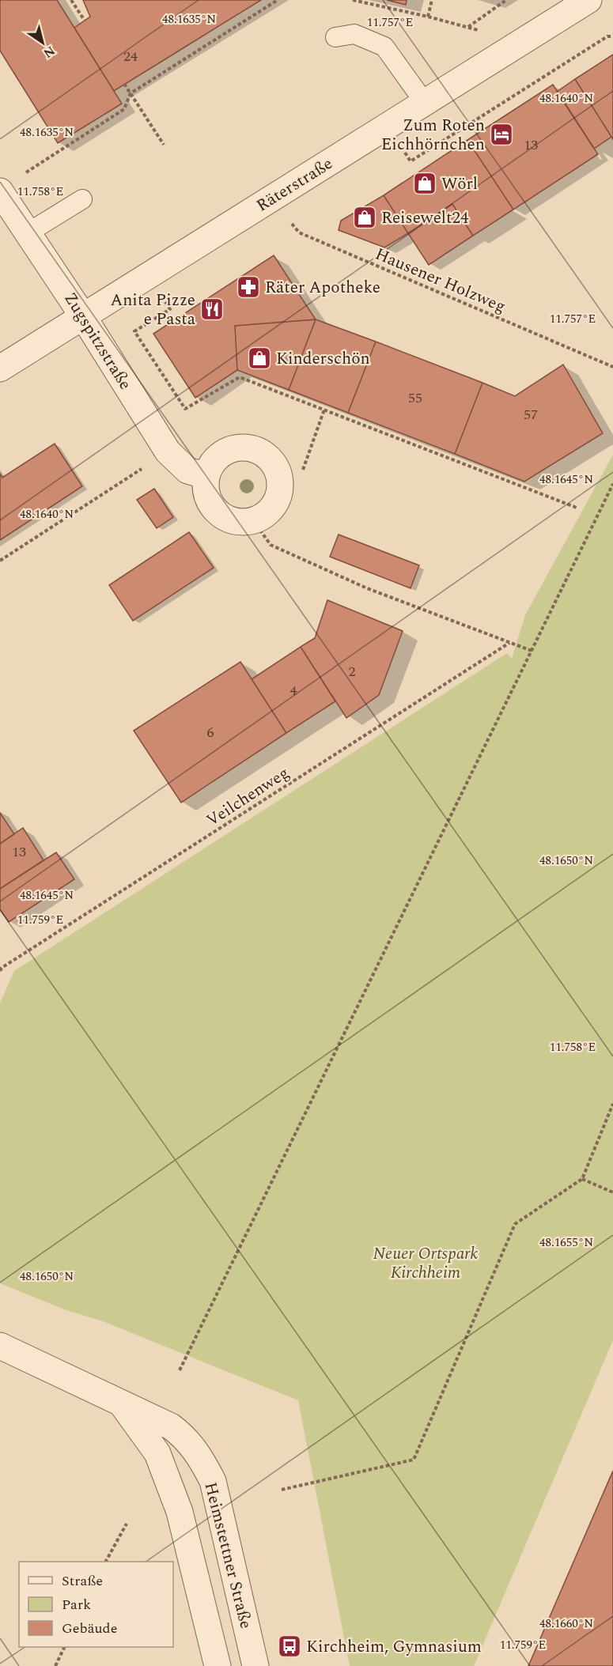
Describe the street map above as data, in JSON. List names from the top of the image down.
{
  "streets": {
    "street": ["Räterstraße", "Zugspitzstraße", "Heimstettner Straße"],
    "path": ["Hausener Holzweg", "Veilchenweg"]
  },
  "crossings": [
    ["Räterstraße", "Hausener Holzweg"],
    ["Räterstraße", "Zugspitzstraße"]
  ],
  "parks": ["Neuer Ortspark Kirchheim"],
  "places": {
    "hotel": ["Zum Roten Eichhörnchen"],
    "shop": ["Wörl", "Reisewelt24", "Kinderschön"],
    "pharmacy": ["Räter Apotheke"],
    "restaurant": ["Anita Pizze e Pasta"],
    "bus stop": ["Kirchheim, Gymnasium"]
  },
  "house_numbers": [
    "24",
    "13",
    "55",
    "57",
    "2",
    "4",
    "6",
    "13"
  ],
  "legend": ["Straße", "Park", "Gebäude"],
  "north": "bottom right",
  "coordinates": [
    "48.1635°N",
    "11.757°E",
    "48.1640°N",
    "11.758°E",
    "48.1645°N",
    "48.1650°N",
    "11.759°E",
    "48.1655°N",
    "48.1660°N"
  ]
}
